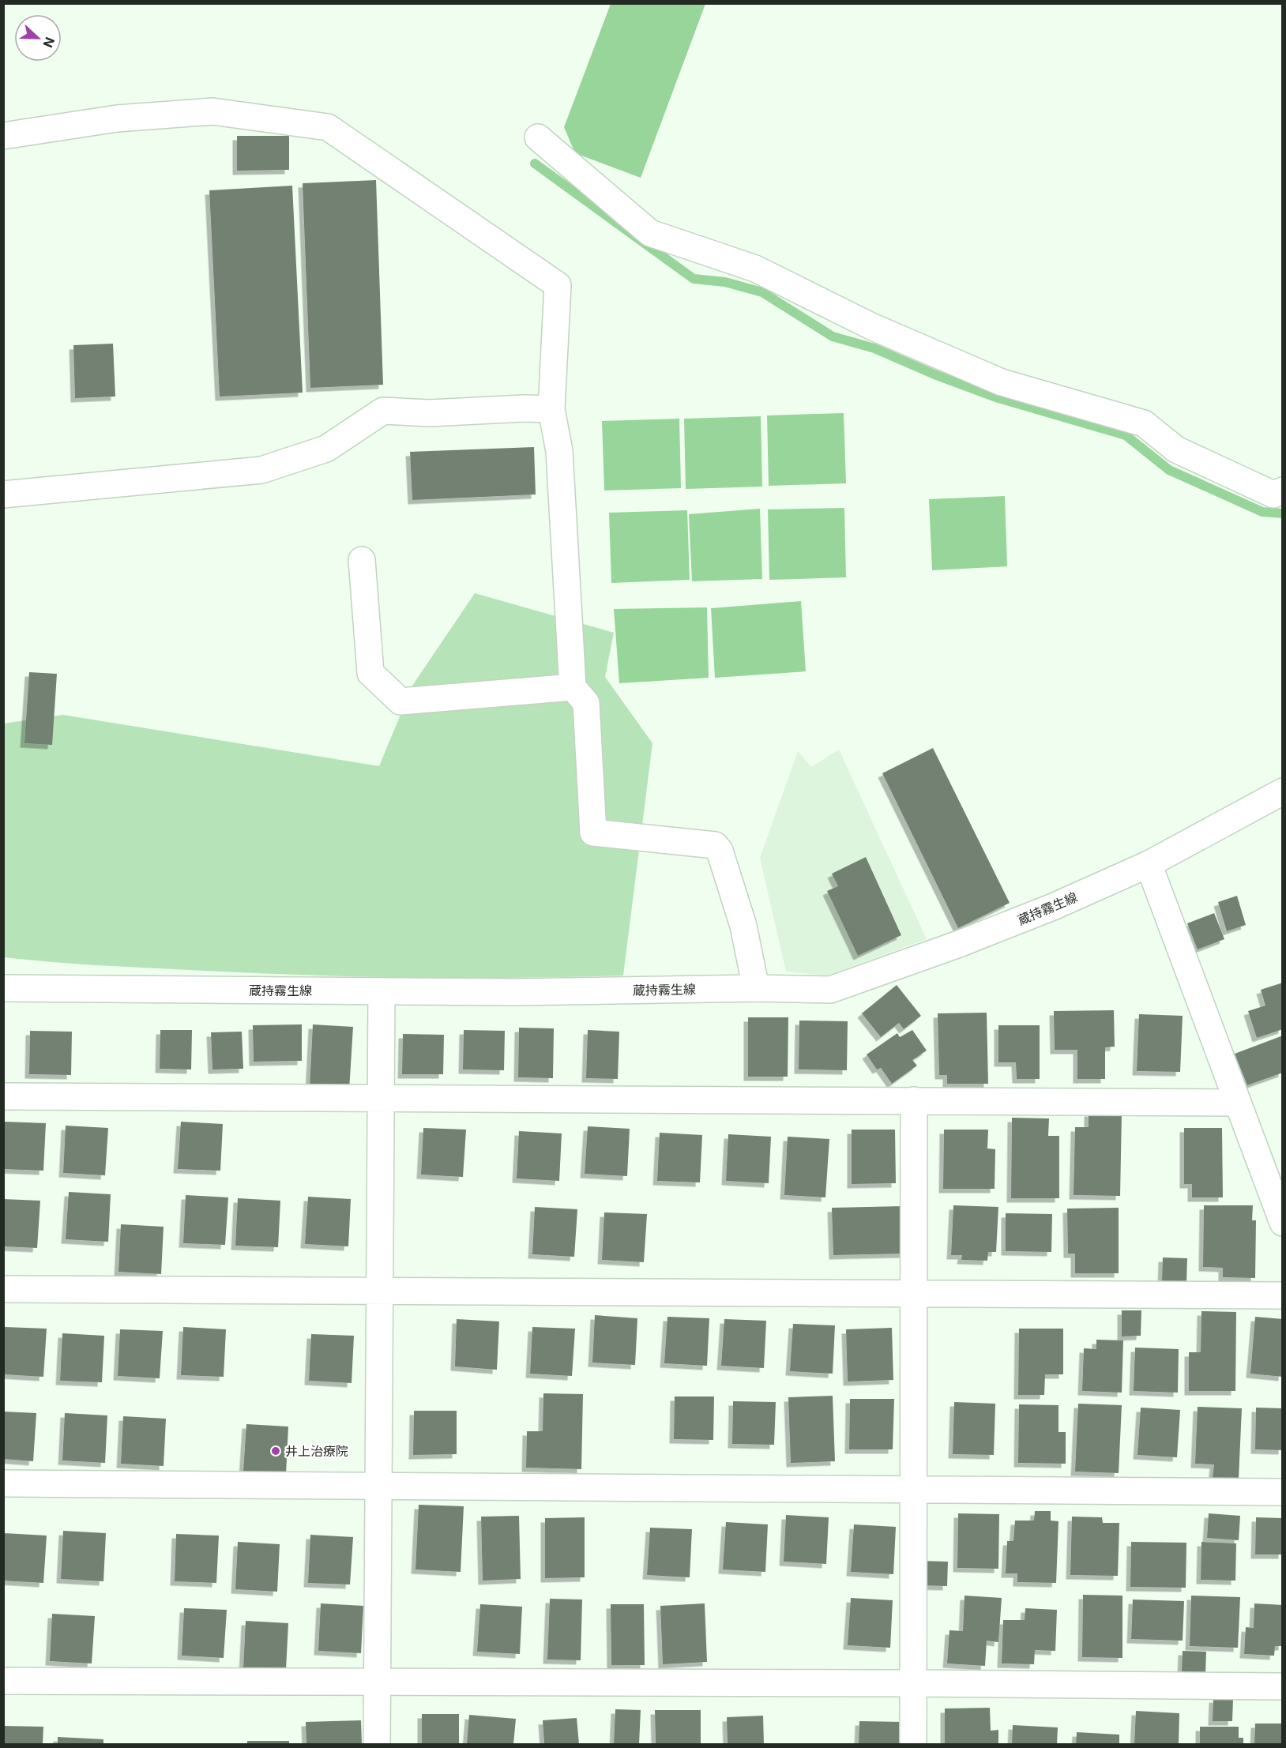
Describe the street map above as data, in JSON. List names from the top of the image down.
{
  "streets": {
    "street": ["蔵持霧生線"]
  },
  "places": ["井上治療院"],
  "north": "right"
}
